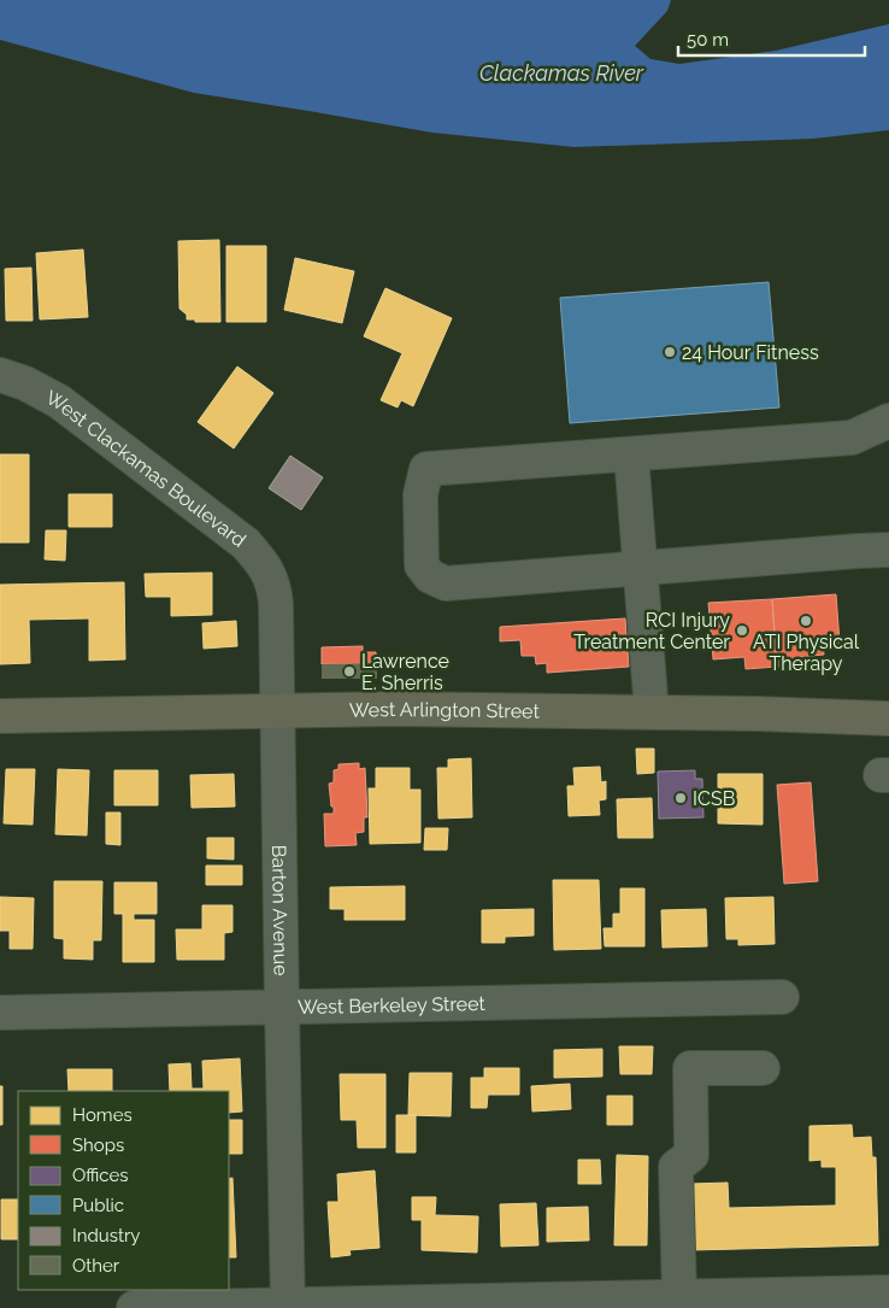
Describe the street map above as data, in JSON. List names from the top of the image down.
{
  "streets": {
    "main road": ["West Arlington Street"],
    "street": ["West Clackamas Boulevard", "Barton Avenue", "West Berkeley Street"]
  },
  "crossings": [
    ["West Clackamas Boulevard", "Barton Avenue"],
    ["West Arlington Street", "Barton Avenue"],
    ["Barton Avenue", "West Berkeley Street"]
  ],
  "water": ["Clackamas River"],
  "places": [
    "24 Hour Fitness",
    "ATI Physical Therapy",
    "RCI Injury Treatment Center",
    "Lawrence E. Sherris",
    "ICSB"
  ],
  "legend": [
    "Homes",
    "Shops",
    "Offices",
    "Public",
    "Industry",
    "Other"
  ],
  "scale_bar": "50 m"
}
